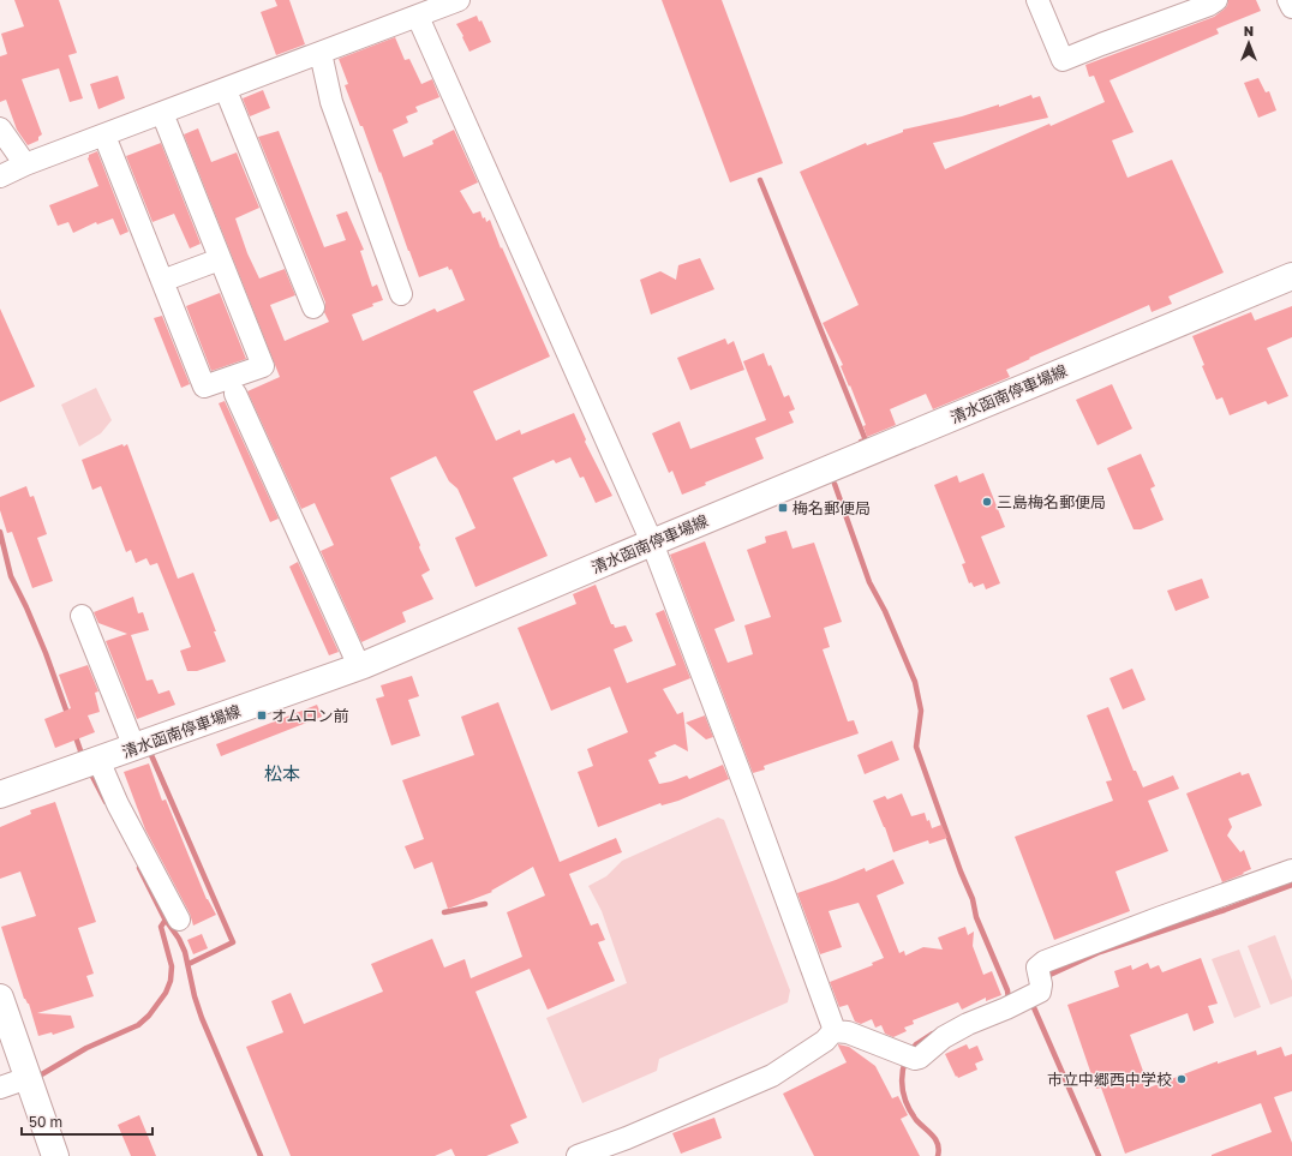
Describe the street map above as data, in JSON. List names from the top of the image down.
{
  "streets": {
    "main road": ["清水函南停車場線"]
  },
  "districts": ["松本"],
  "places": {
    "other": ["三島梅名郵便局", "市立中郷西中学校"],
    "transit": ["梅名郵便局", "オムロン前"]
  },
  "scale_bar": "50 m",
  "north": "top"
}
